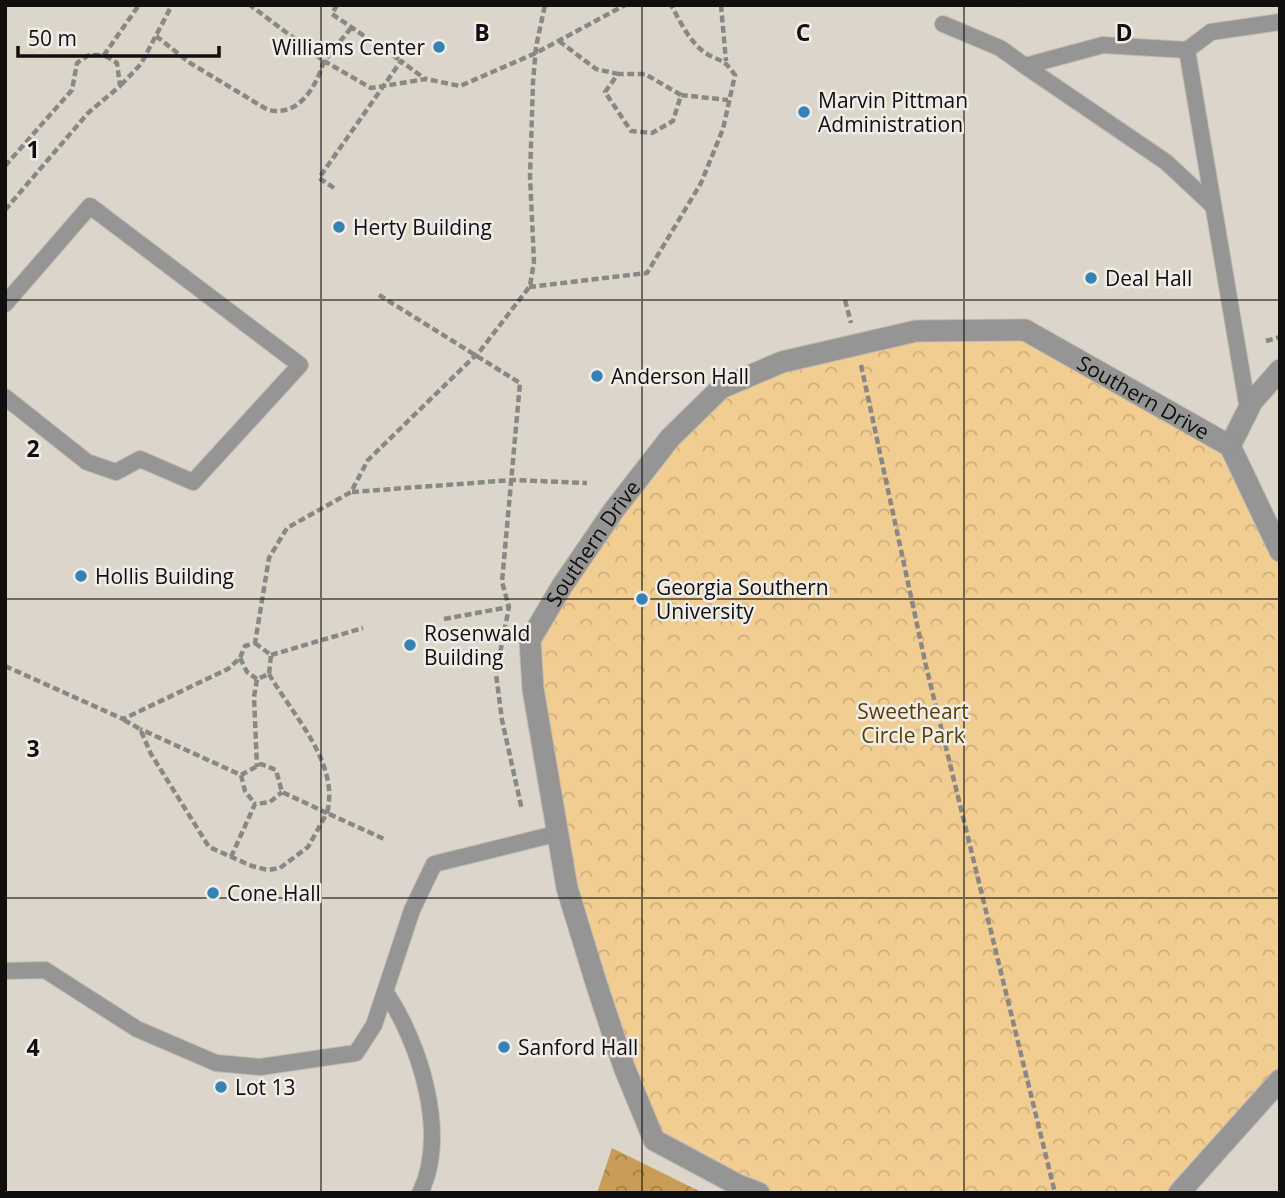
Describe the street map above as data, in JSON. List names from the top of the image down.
{
  "streets": {
    "street": ["Southern Drive"]
  },
  "parks": ["Sweetheart Circle Park"],
  "places": [
    "Williams Center",
    "Marvin Pittman Administration",
    "Herty Building",
    "Deal Hall",
    "Anderson Hall",
    "Hollis Building",
    "Georgia Southern University",
    "Rosenwald Building",
    "Cone Hall",
    "Sanford Hall",
    "Lot 13"
  ],
  "scale_bar": "50 m",
  "grid": {
    "columns": ["B", "C", "D"],
    "rows": [
      "1",
      "2",
      "3",
      "4"
    ]
  }
}
